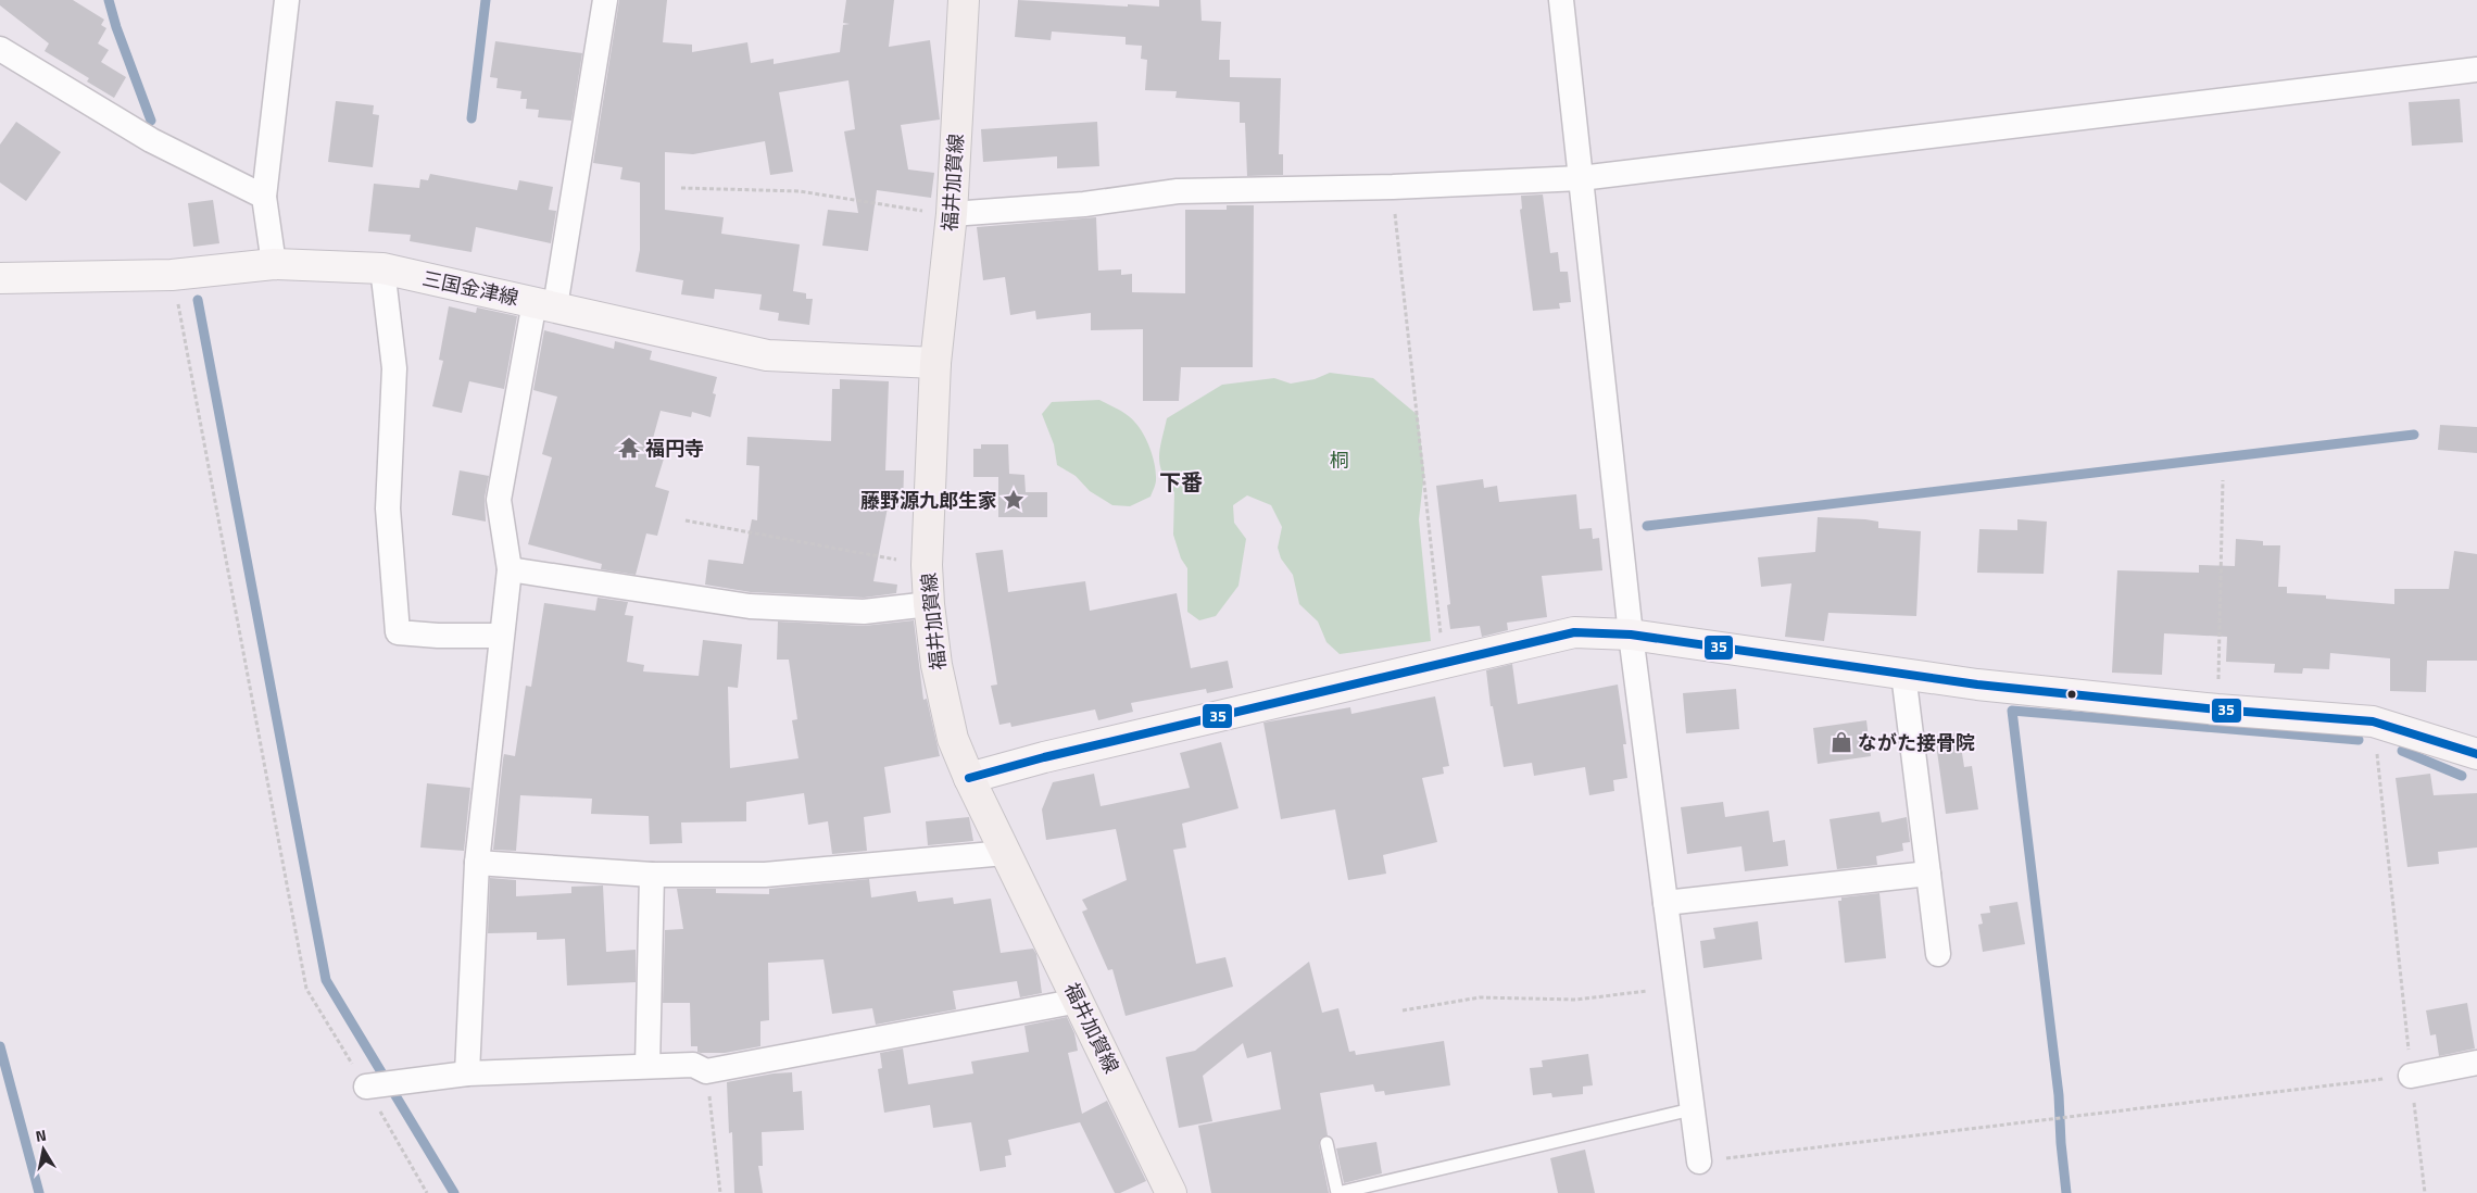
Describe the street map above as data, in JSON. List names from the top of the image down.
{
  "streets": {
    "main road": ["福井加賀線", "三国金津線"]
  },
  "crossings": [
    ["福井加賀線", "三国金津線"]
  ],
  "districts": ["下番"],
  "parks": ["桐"],
  "places": {
    "temple": ["福円寺"],
    "place": ["藤野源九郎生家"],
    "shop": ["ながた接骨院"]
  },
  "lines": ["transit line 35"],
  "north": "top"
}
